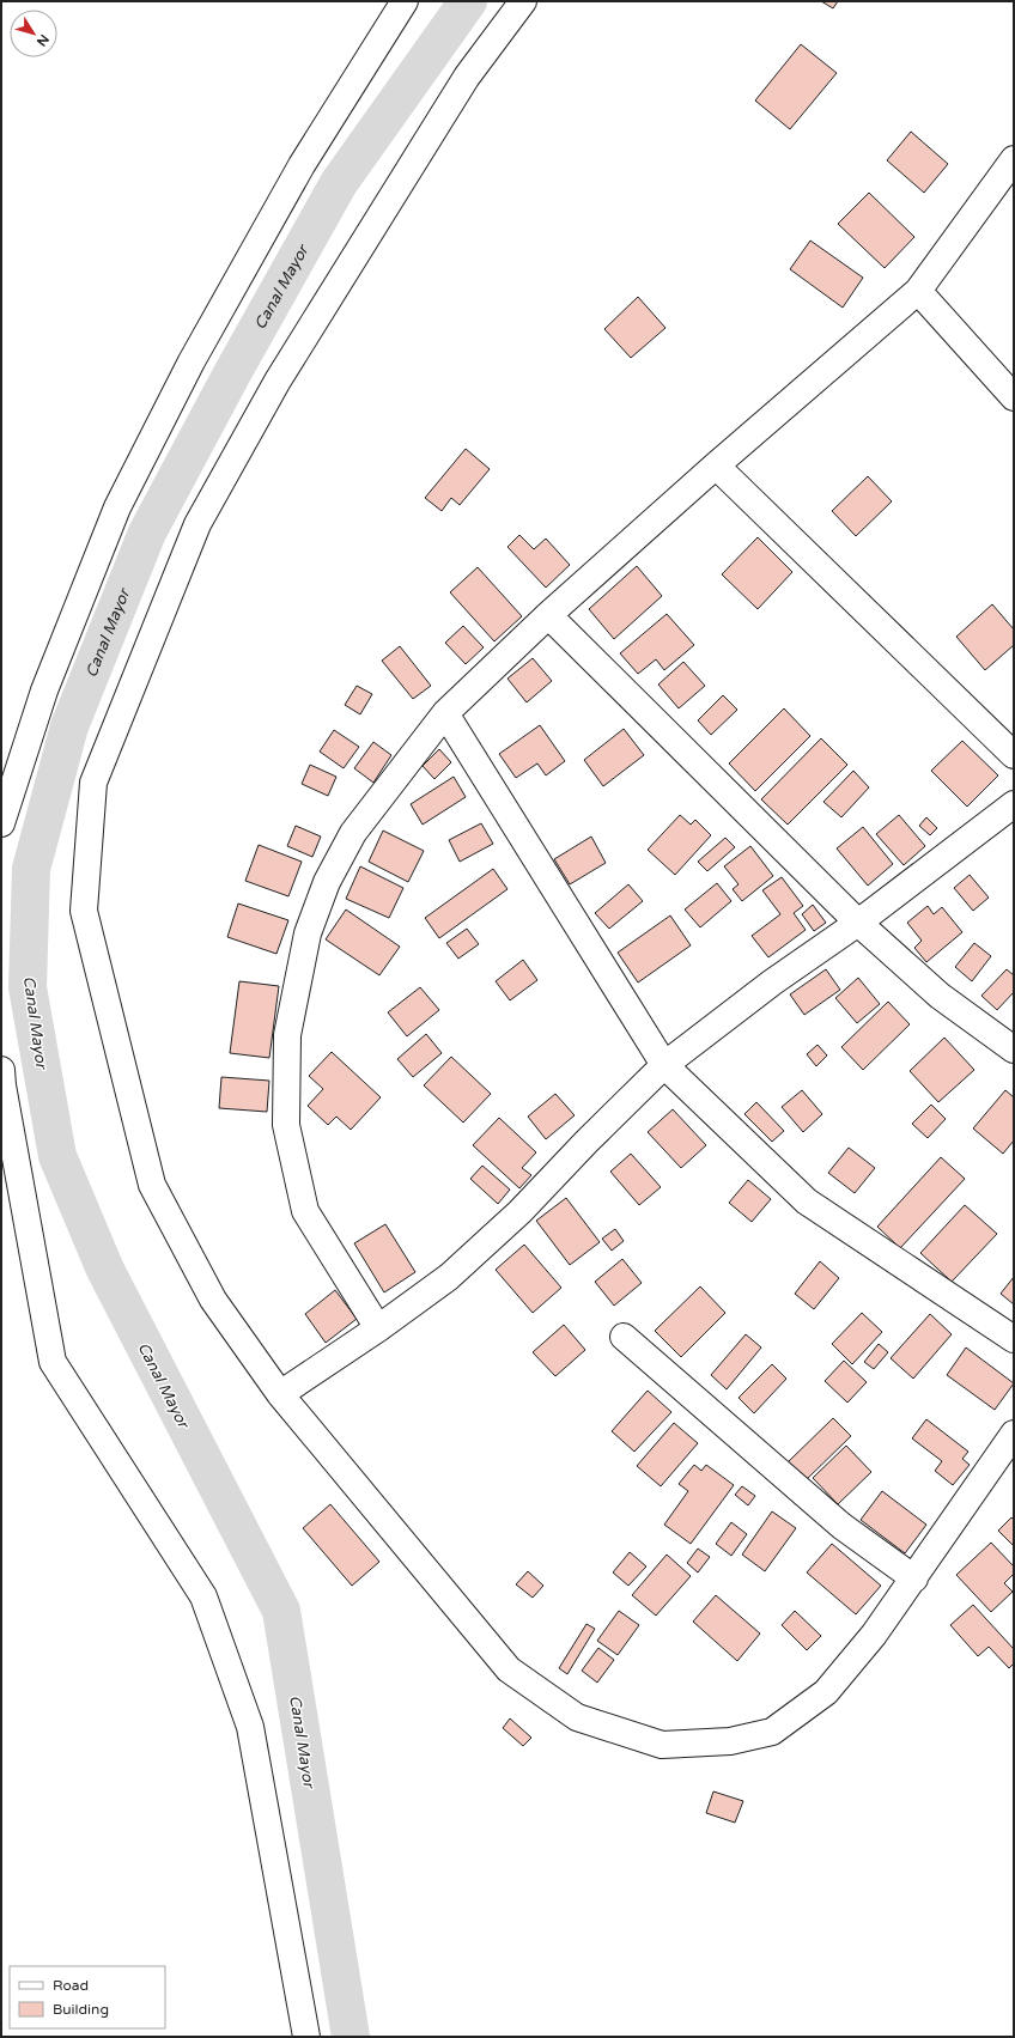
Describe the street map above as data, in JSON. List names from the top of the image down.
{
  "water": ["Canal Mayor"],
  "legend": ["Road", "Building"],
  "north": "bottom right"
}
